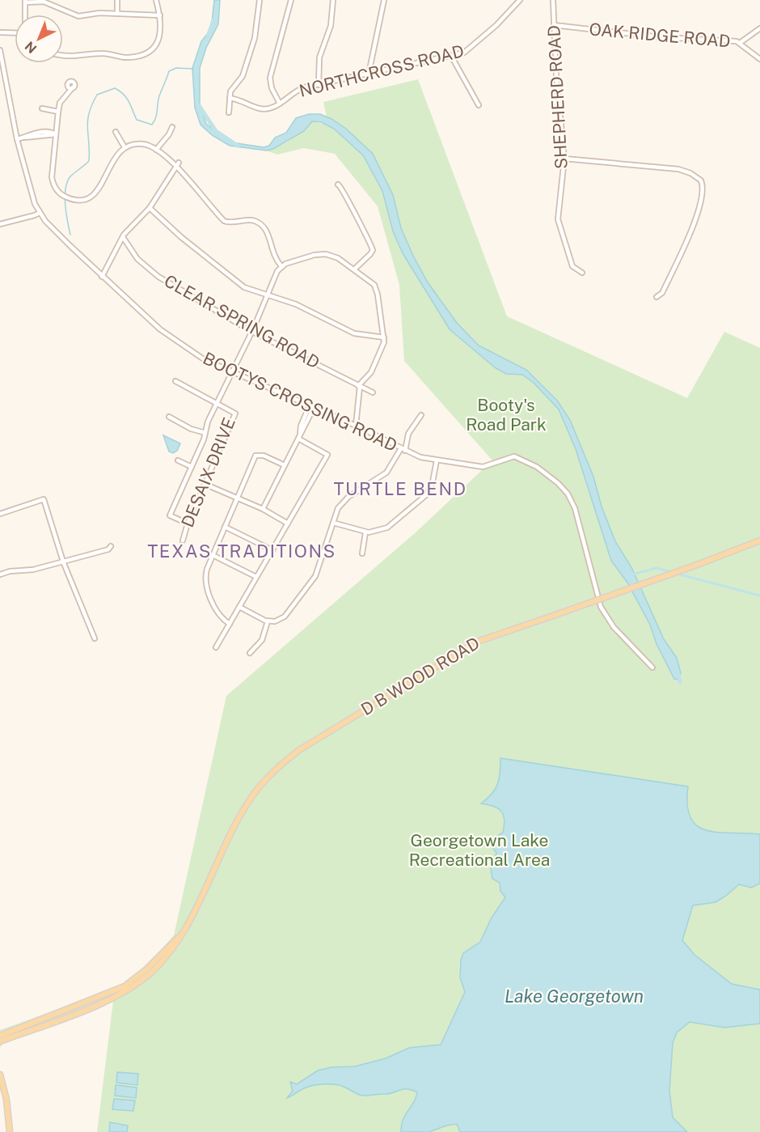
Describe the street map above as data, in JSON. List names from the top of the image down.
{
  "streets": {
    "main road": ["D B WOOD ROAD"],
    "street": [
      "OAK RIDGE ROAD",
      "NORTHCROSS ROAD",
      "SHEPHERD ROAD",
      "CLEAR SPRING ROAD",
      "BOOTYS CROSSING ROAD",
      "DESAIX DRIVE"
    ]
  },
  "crossings": [
    ["OAK RIDGE ROAD", "SHEPHERD ROAD"]
  ],
  "districts": ["TURTLE BEND", "TEXAS TRADITIONS"],
  "water": ["Lake Georgetown"],
  "parks": ["Booty's Road Park", "Georgetown Lake Recreational Area"],
  "north": "bottom left"
}
